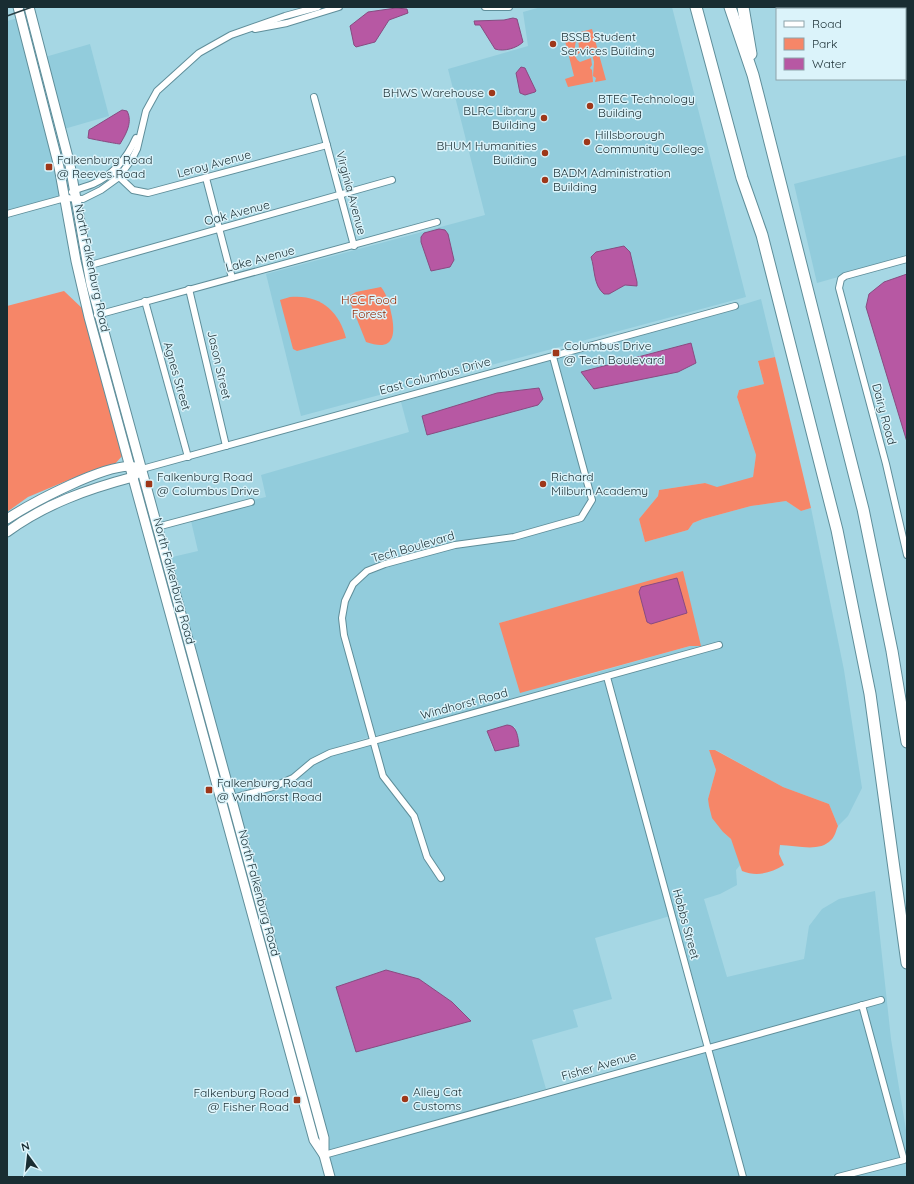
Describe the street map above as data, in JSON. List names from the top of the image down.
{
  "streets": {
    "street": [
      "Leroy Avenue",
      "Virginia Avenue",
      "Oak Avenue",
      "Lake Avenue",
      "North Falkenburg Road",
      "Jason Street",
      "Agnes Street",
      "East Columbus Drive",
      "Dairy Road",
      "Tech Boulevard",
      "Windhorst Road",
      "Hobbs Street",
      "Fisher Avenue"
    ]
  },
  "crossings": [
    ["Leroy Avenue", "Virginia Avenue"],
    ["Virginia Avenue", "Oak Avenue"],
    ["Virginia Avenue", "Lake Avenue"],
    ["Oak Avenue", "North Falkenburg Road"],
    ["Lake Avenue", "North Falkenburg Road"],
    ["Lake Avenue", "Jason Street"],
    ["Lake Avenue", "Agnes Street"],
    ["North Falkenburg Road", "East Columbus Drive"],
    ["North Falkenburg Road", "Windhorst Road"],
    ["North Falkenburg Road", "Fisher Avenue"],
    ["Jason Street", "East Columbus Drive"],
    ["Agnes Street", "East Columbus Drive"],
    ["East Columbus Drive", "Tech Boulevard"],
    ["Tech Boulevard", "Windhorst Road"],
    ["Windhorst Road", "Hobbs Street"],
    ["Hobbs Street", "Fisher Avenue"]
  ],
  "parks": ["HCC Food Forest"],
  "places": {
    "other": [
      "BSSB Student Services Building",
      "BHWS Warehouse",
      "BTEC Technology Building",
      "BLRC Library Building",
      "Hillsborough Community College",
      "BHUM Humanities Building",
      "BADM Administration Building",
      "Richard Milburn Academy",
      "Alley Cat Customs"
    ],
    "transit": [
      "Falkenburg Road @ Reeves Road",
      "Columbus Drive @ Tech Boulevard",
      "Falkenburg Road @ Columbus Drive",
      "Falkenburg Road @ Windhorst Road",
      "Falkenburg Road @ Fisher Road"
    ]
  },
  "legend": ["Road", "Park", "Water"],
  "north": "top"
}
